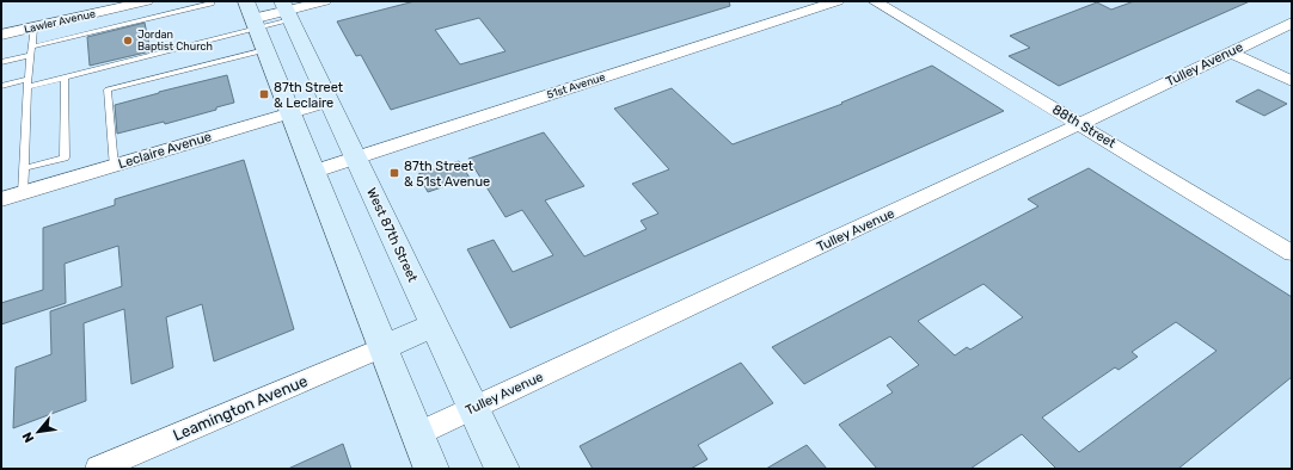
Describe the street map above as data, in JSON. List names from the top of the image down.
{
  "streets": {
    "main road": ["West 87th Street"],
    "street": [
      "Lawler Avenue",
      "Tulley Avenue",
      "51st Avenue",
      "88th Street",
      "Leclaire Avenue",
      "Leamington Avenue"
    ]
  },
  "crossings": [
    ["Tulley Avenue", "88th Street"],
    ["Tulley Avenue", "West 87th Street"],
    ["51st Avenue", "West 87th Street"],
    ["Leclaire Avenue", "West 87th Street"]
  ],
  "places": {
    "other": ["Jordan Baptist Church"],
    "transit": ["87th Street & Leclaire", "87th Street & 51st Avenue"]
  },
  "north": "bottom left"
}
